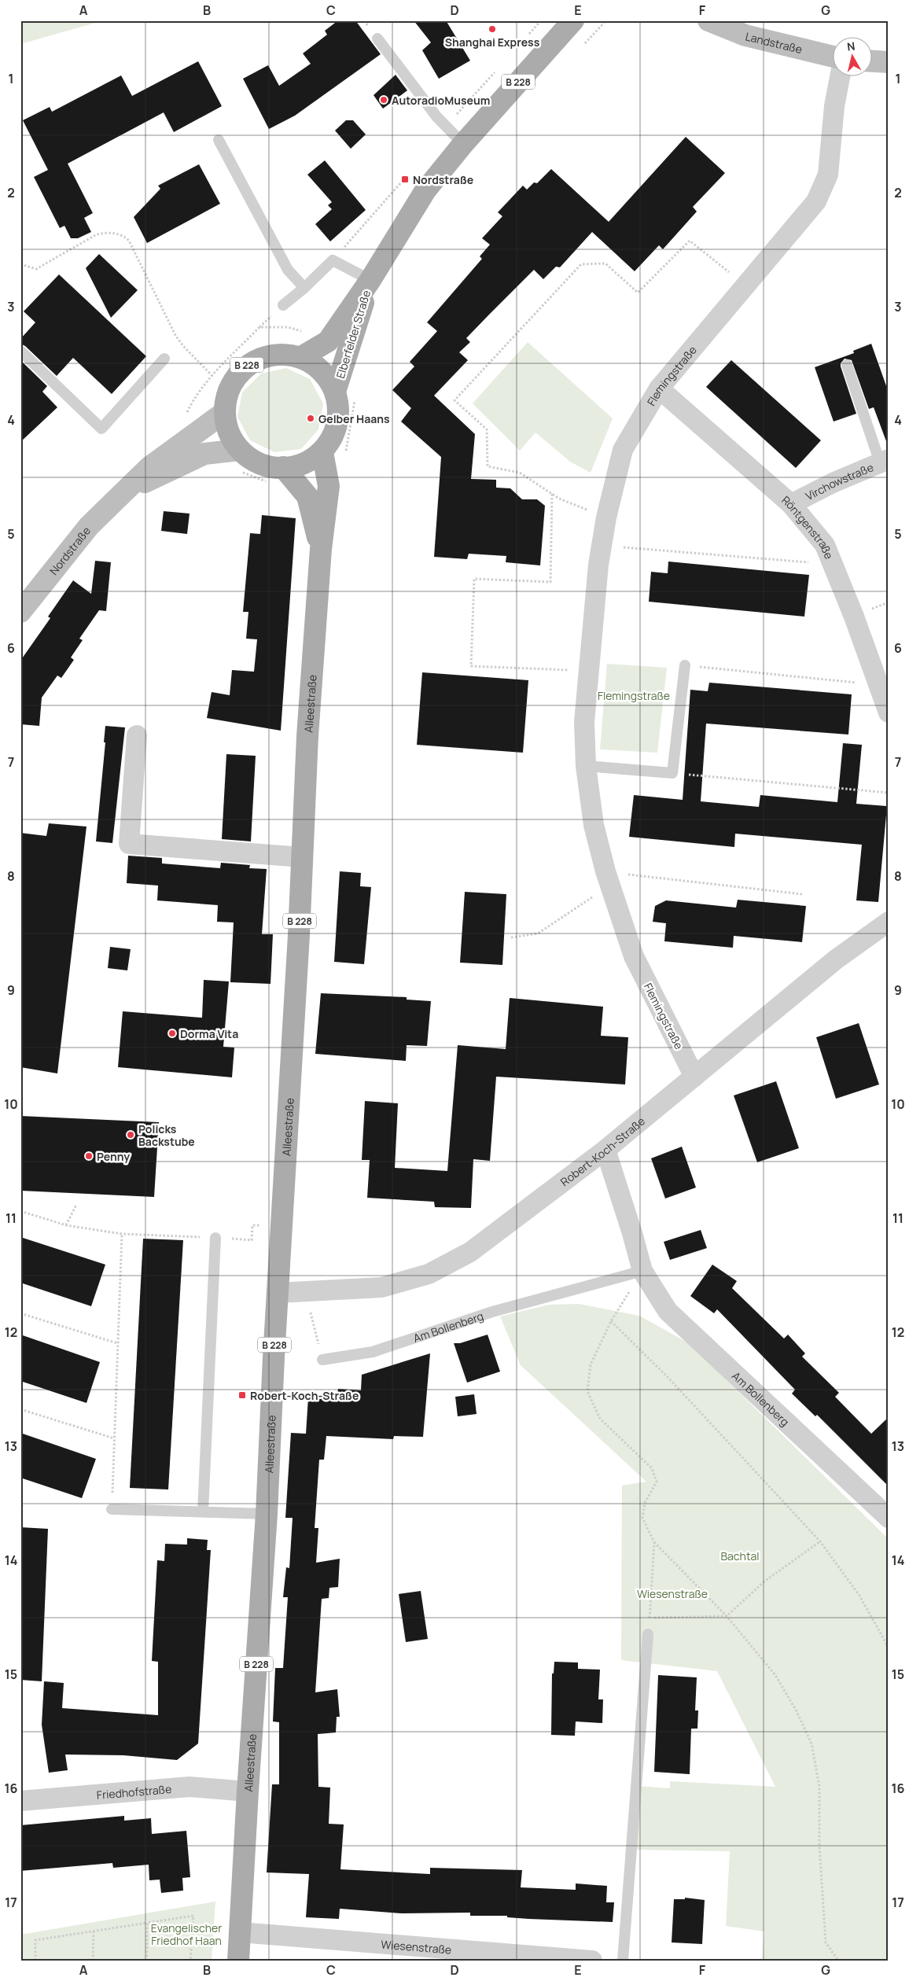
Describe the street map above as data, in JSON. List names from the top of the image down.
{
  "streets": {
    "main road": ["B 228", "Elberfelder Straße", "Alleestraße"],
    "street": [
      "Landstraße",
      "Flemingstraße",
      "Virchowstraße",
      "Röntgenstraße",
      "Nordstraße",
      "Robert-Koch-Straße",
      "Am Bollenberg",
      "Friedhofstraße",
      "Wiesenstraße"
    ]
  },
  "crossings": [
    ["B 228", "Elberfelder Straße"],
    ["B 228", "Nordstraße"],
    ["B 228", "Alleestraße"],
    ["Elberfelder Straße", "Nordstraße"],
    ["Elberfelder Straße", "Alleestraße"],
    ["Flemingstraße", "Röntgenstraße"],
    ["Flemingstraße", "Robert-Koch-Straße"],
    ["Virchowstraße", "Röntgenstraße"],
    ["Nordstraße", "Alleestraße"],
    ["Alleestraße", "Robert-Koch-Straße"],
    ["Alleestraße", "Friedhofstraße"],
    ["Alleestraße", "Wiesenstraße"],
    ["Robert-Koch-Straße", "Am Bollenberg"]
  ],
  "parks": [
    "Flemingstraße",
    "Bachtal",
    "Wiesenstraße",
    "Evangelischer Friedhof Haan"
  ],
  "places": {
    "other": [
      "Shanghai Express",
      "AutoradioMuseum",
      "Gelber Haans",
      "Dorma Vita",
      "Policks Backstube",
      "Penny"
    ],
    "transit": ["Nordstraße", "Robert-Koch-Straße"]
  },
  "north": "top",
  "grid": {
    "columns": [
      "A",
      "B",
      "C",
      "D",
      "E",
      "F",
      "G"
    ],
    "rows": [
      "1",
      "2",
      "3",
      "4",
      "5",
      "6",
      "7",
      "8",
      "9",
      "10",
      "11",
      "12",
      "13",
      "14",
      "15",
      "16",
      "17"
    ]
  }
}
